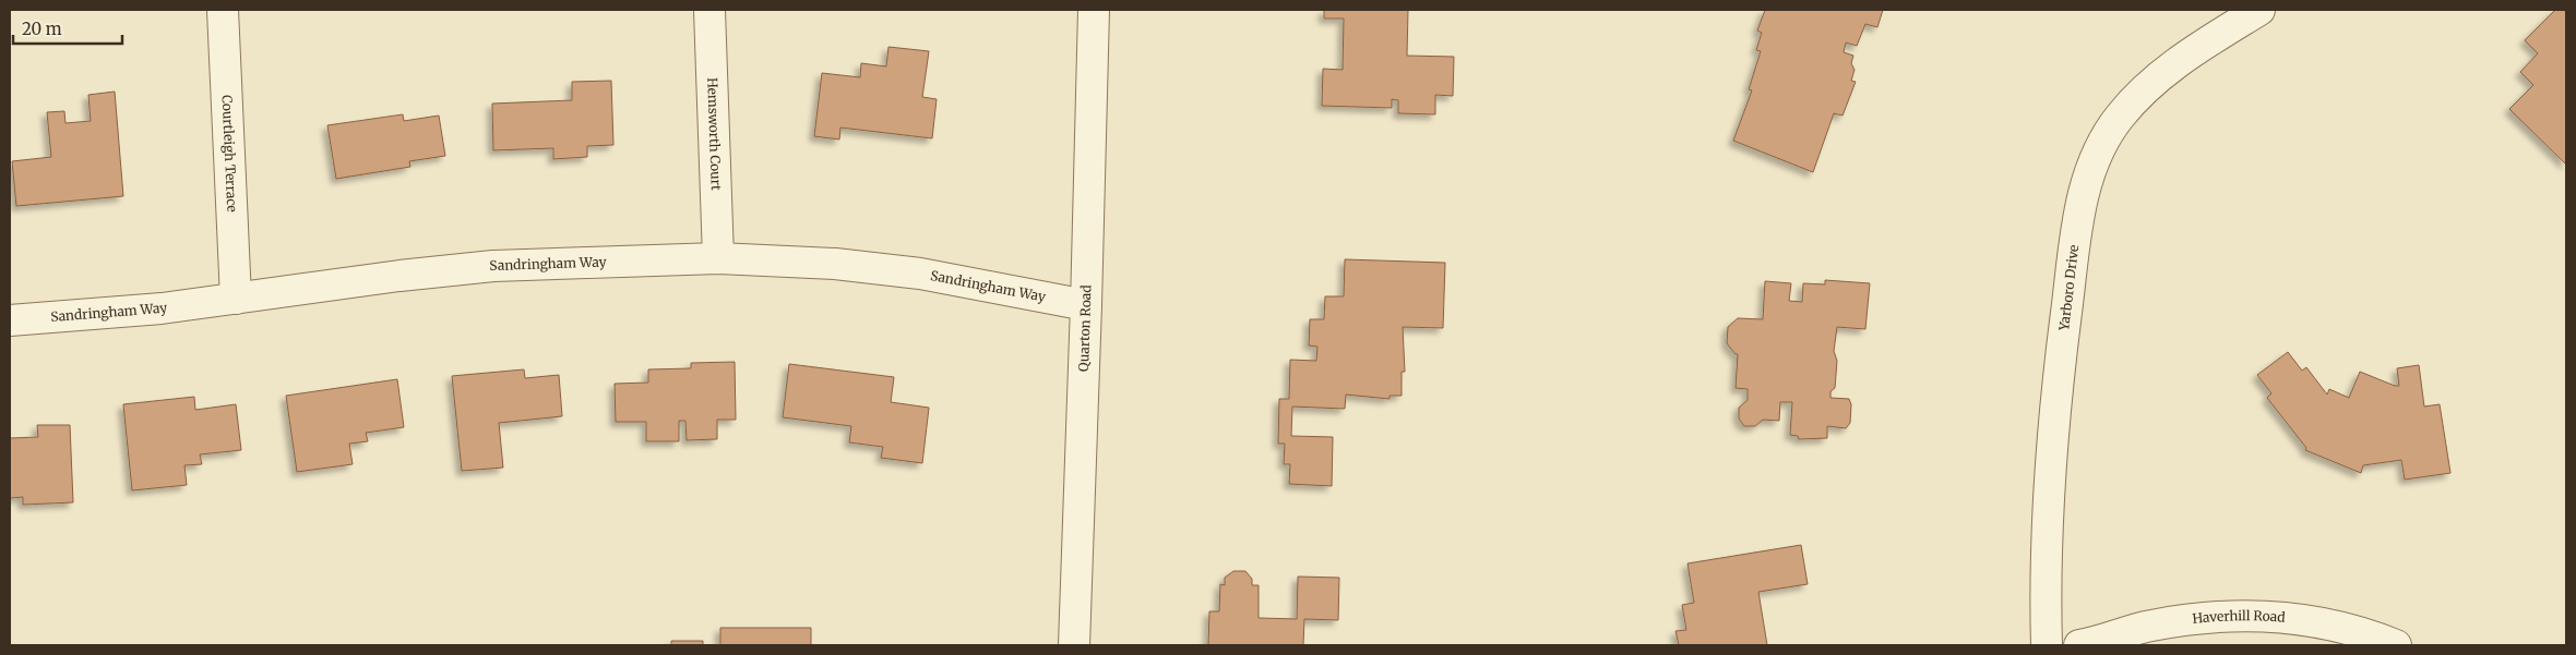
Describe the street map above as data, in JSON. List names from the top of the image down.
{
  "streets": {
    "street": [
      "Hemsworth Court",
      "Courtleigh Terrace",
      "Sandringham Way",
      "Yarboro Drive",
      "Quarton Road",
      "Haverhill Road"
    ]
  },
  "crossings": [
    ["Hemsworth Court", "Sandringham Way"],
    ["Courtleigh Terrace", "Sandringham Way"],
    ["Sandringham Way", "Quarton Road"]
  ],
  "scale_bar": "20 m"
}
